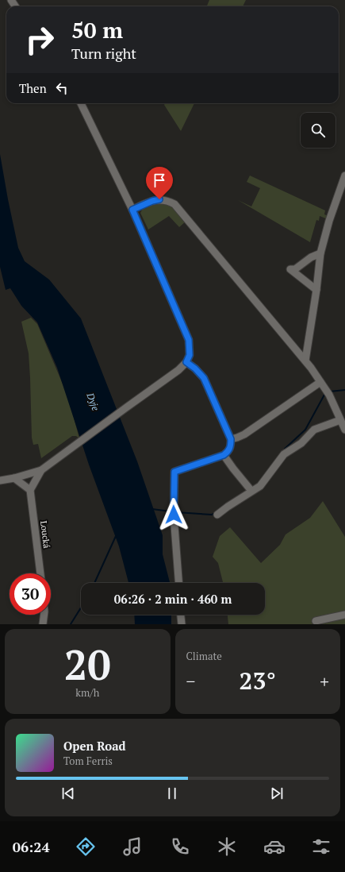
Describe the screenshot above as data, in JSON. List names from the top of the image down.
{
  "streets": {
    "street": ["Loucká"]
  },
  "water": ["Dyje"],
  "page": {
    "turn": ["50 m", "Turn right"],
    "then": "Then",
    "limit": "30",
    "trip": "06:26 · 2 min · 460 m",
    "tile": [
      ["20", "km/h"],
      "Climate"
    ],
    "heat": ["−", "23°", "+"],
    "song": ["Open Road", "Tom Ferris"],
    "tabs": "06:24"
  }
}
